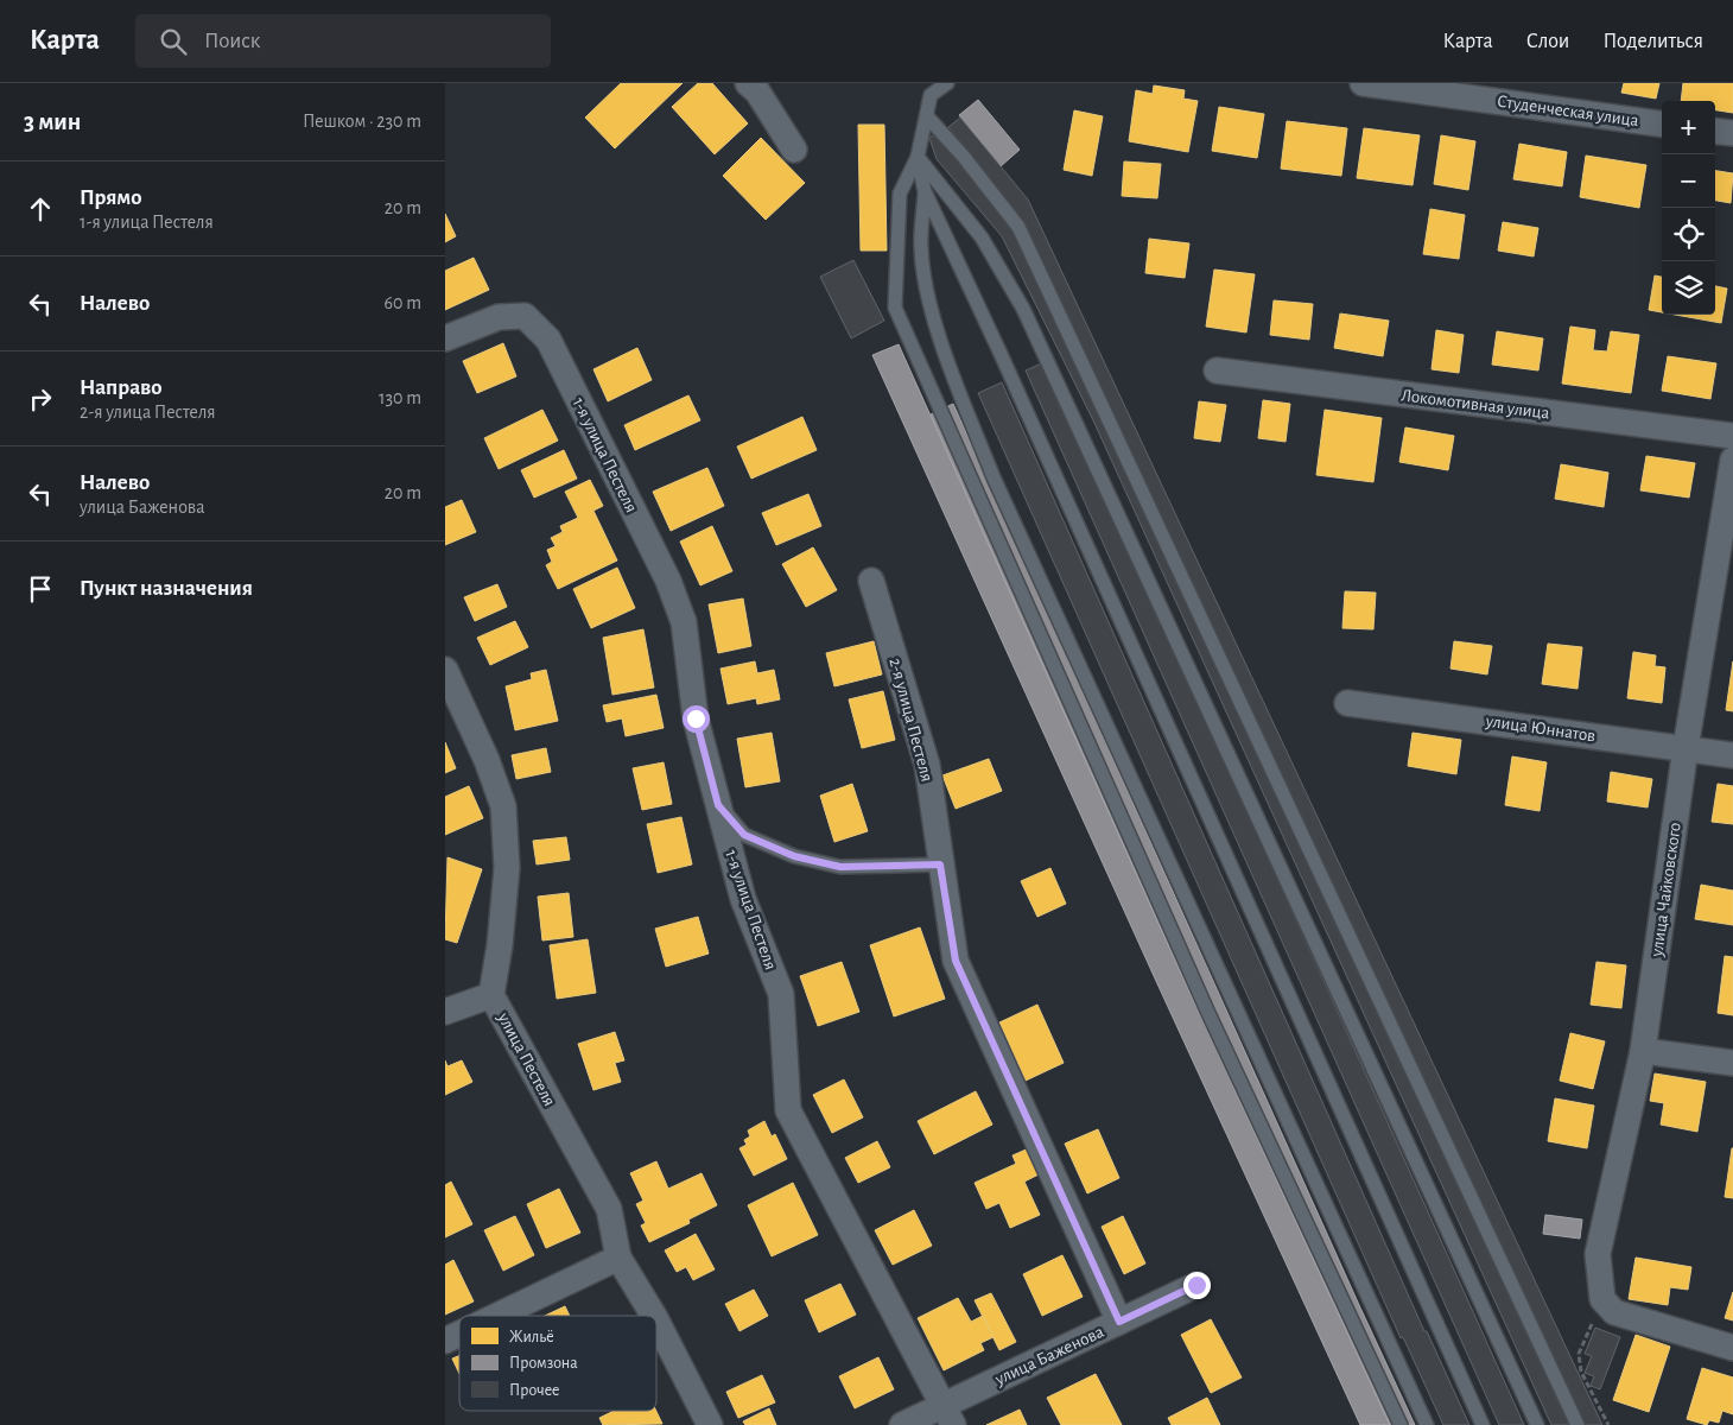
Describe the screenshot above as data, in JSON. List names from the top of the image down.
{
  "streets": {
    "street": [
      "Студенческая улица",
      "Локомотивная улица",
      "1-я улица Пестеля",
      "2-я улица Пестеля",
      "улица Юннатов",
      "улица Чайковского",
      "улица Пестеля",
      "улица Баженова"
    ]
  },
  "crossings": [
    ["1-я улица Пестеля", "улица Баженова"],
    ["2-я улица Пестеля", "улица Баженова"],
    ["улица Юннатов", "улица Чайковского"]
  ],
  "legend": ["Жильё", "Промзона", "Прочее"],
  "page": {
    "header": "Карта",
    "search": "Поиск",
    "nav": ["Карта", "Слои", "Поделиться"],
    "heading": ["3 мин", "Пешком · 230 m"],
    "map_buttons": ["+", "−"],
    "list": [
      ["Прямо", "1-я улица Пестеля", "20 m"],
      ["Налево", "60 m"],
      ["Направо", "2-я улица Пестеля", "130 m"],
      ["Налево", "улица Баженова", "20 m"],
      "Пункт назначения"
    ]
  }
}
